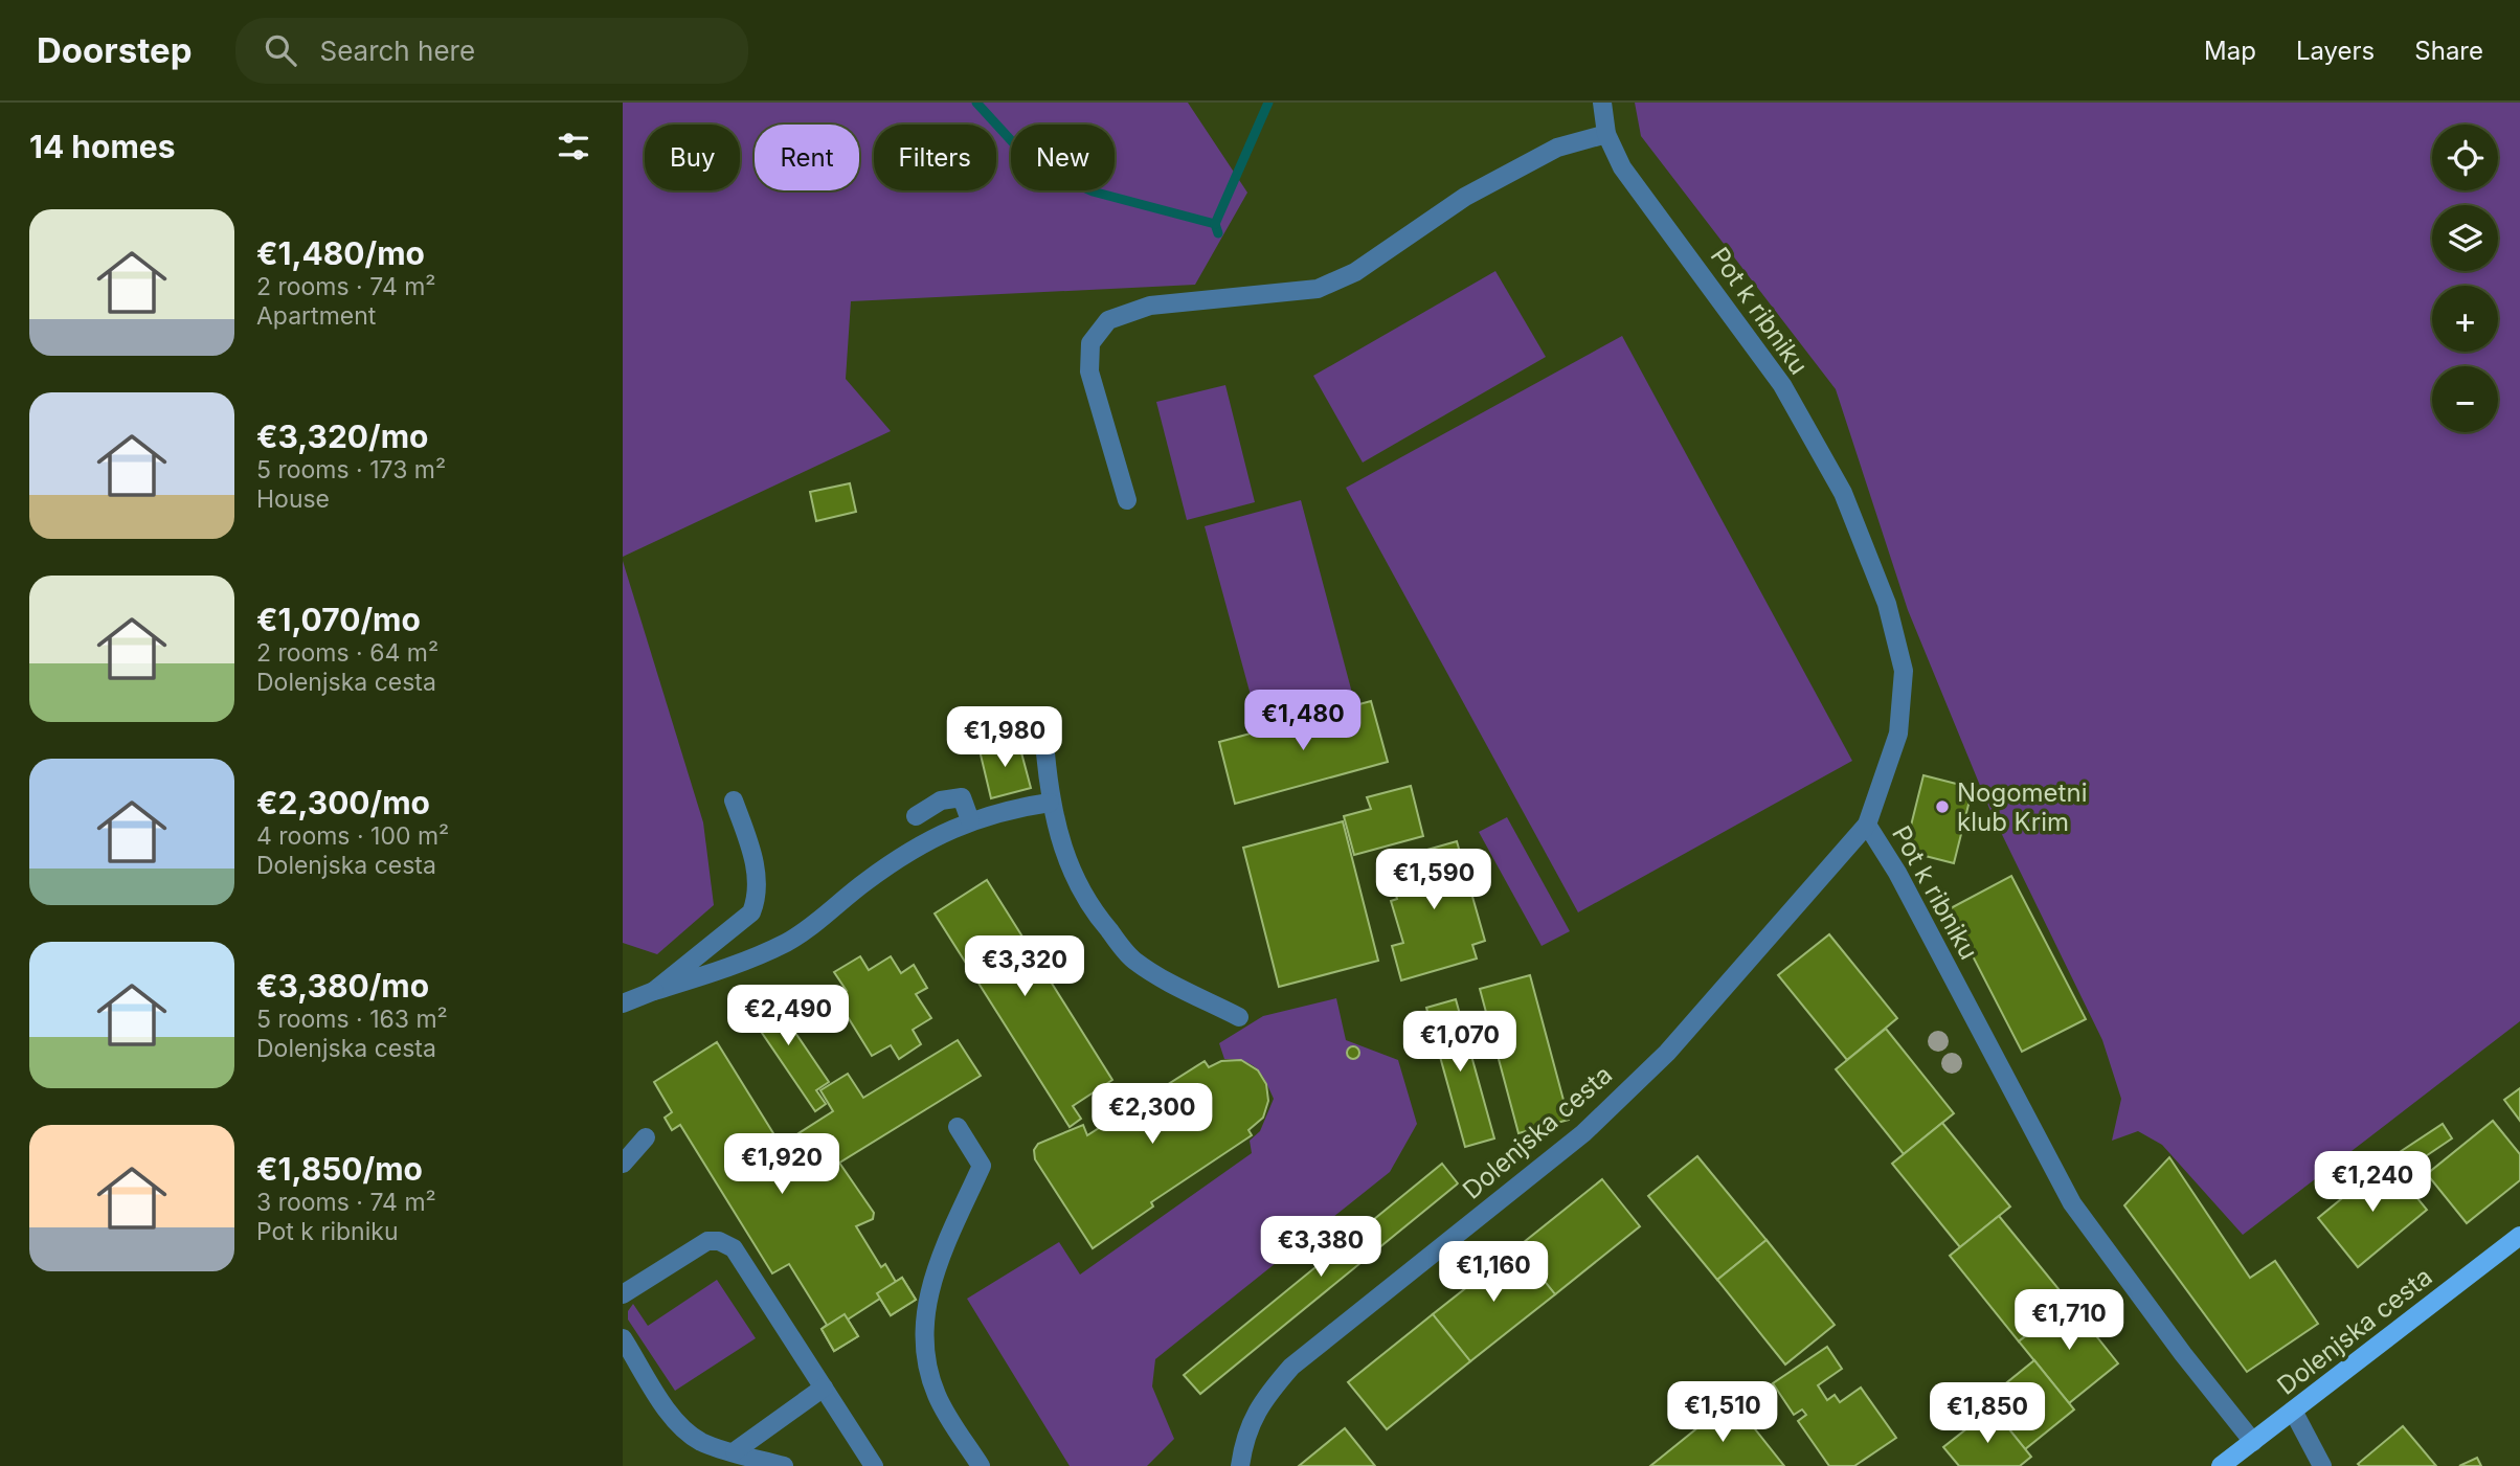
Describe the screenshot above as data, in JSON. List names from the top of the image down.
{
  "streets": {
    "main road": ["Dolenjska cesta"],
    "street": ["Pot k ribniku"]
  },
  "crossings": [
    ["Pot k ribniku", "Dolenjska cesta"]
  ],
  "places": ["Nogometni klub Krim"],
  "page": {
    "header": "Doorstep",
    "search": "Search here",
    "nav": ["Map", "Layers", "Share"],
    "heading": "14 homes",
    "map_buttons": ["+", "−"],
    "chip": [
      "Buy",
      "Rent",
      "Filters",
      "New"
    ],
    "list": [
      {
        "name": "€1,480/mo",
        "note": "2 rooms · 74 m² · Apartment"
      },
      {
        "name": "€3,320/mo",
        "note": "5 rooms · 173 m² · House"
      },
      {
        "name": "€1,070/mo",
        "note": "2 rooms · 64 m² · Dolenjska cesta"
      },
      {
        "name": "€2,300/mo",
        "note": "4 rooms · 100 m² · Dolenjska cesta"
      },
      {
        "name": "€3,380/mo",
        "note": "5 rooms · 163 m² · Dolenjska cesta"
      },
      {
        "name": "€1,850/mo",
        "note": "3 rooms · 74 m² · Pot k ribniku"
      }
    ],
    "price": [
      "€1,480",
      "€1,980",
      "€1,590",
      "€3,320",
      "€2,490",
      "€1,070",
      "€2,300",
      "€1,920",
      "€1,240",
      "€3,380",
      "€1,160",
      "€1,710",
      "€1,510",
      "€1,850"
    ]
  }
}
